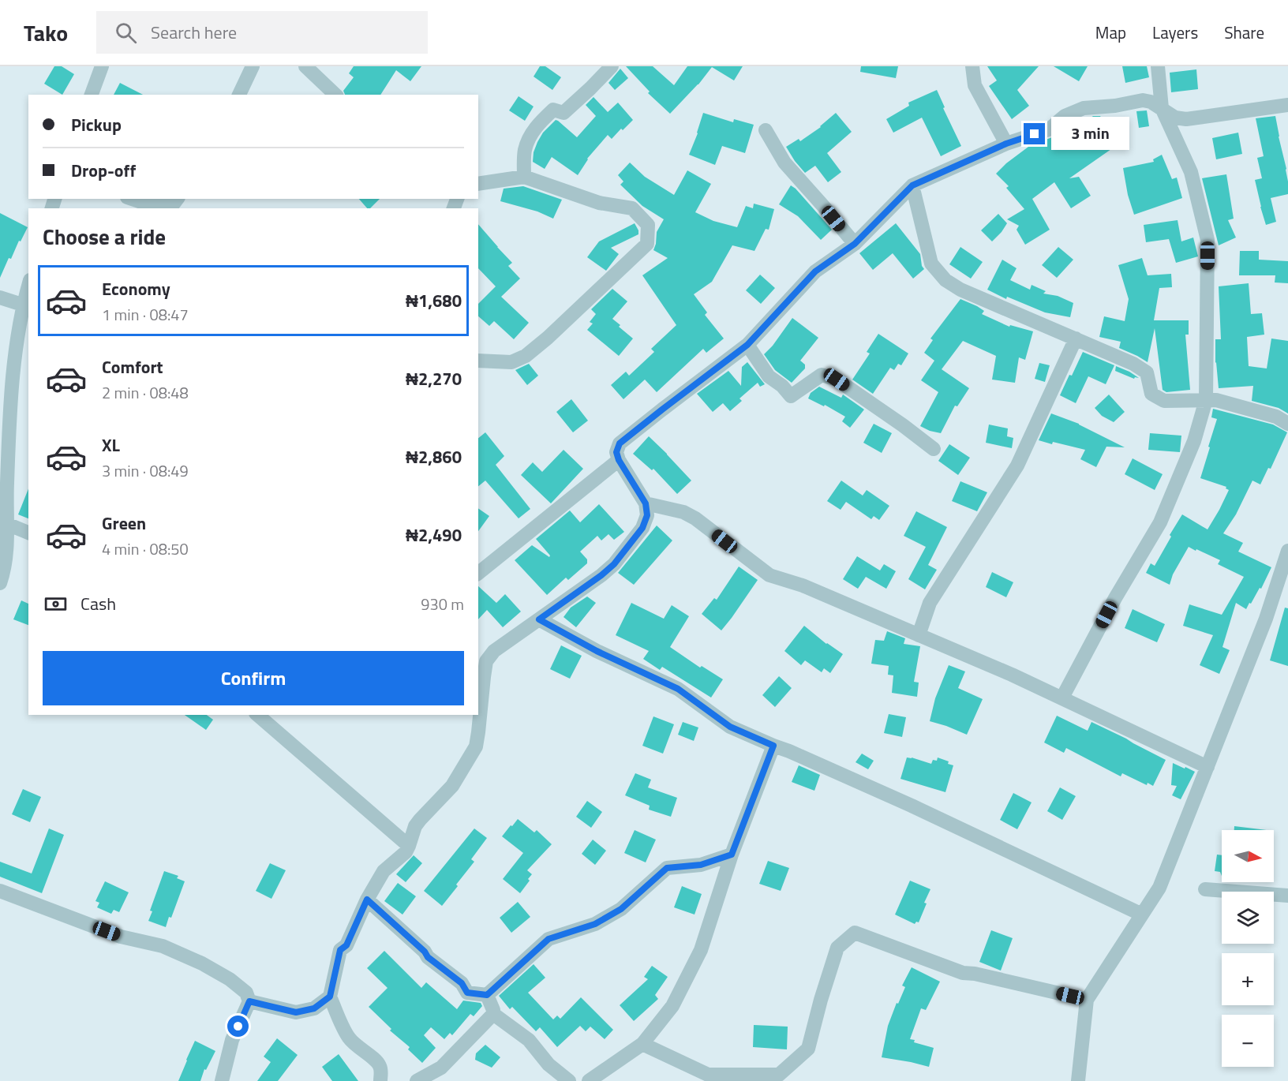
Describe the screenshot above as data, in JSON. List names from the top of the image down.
{
  "north": "right",
  "page": {
    "header": "Tako",
    "search": "Search here",
    "nav": ["Map", "Layers", "Share"],
    "banner": ["Pickup", "Drop-off"],
    "bubble": "3 min",
    "heading": "Choose a ride",
    "list": [
      {
        "name": "Economy",
        "note": "1 min · 08:47",
        "value": "₦1,680"
      },
      {
        "name": "Comfort",
        "note": "2 min · 08:48",
        "value": "₦2,270"
      },
      {
        "name": "XL",
        "note": "3 min · 08:49",
        "value": "₦2,860"
      },
      {
        "name": "Green",
        "note": "4 min · 08:50",
        "value": "₦2,490"
      }
    ],
    "pay": ["Cash", "930 m"],
    "buttons": "Confirm",
    "map_buttons": ["+", "−"]
  }
}
